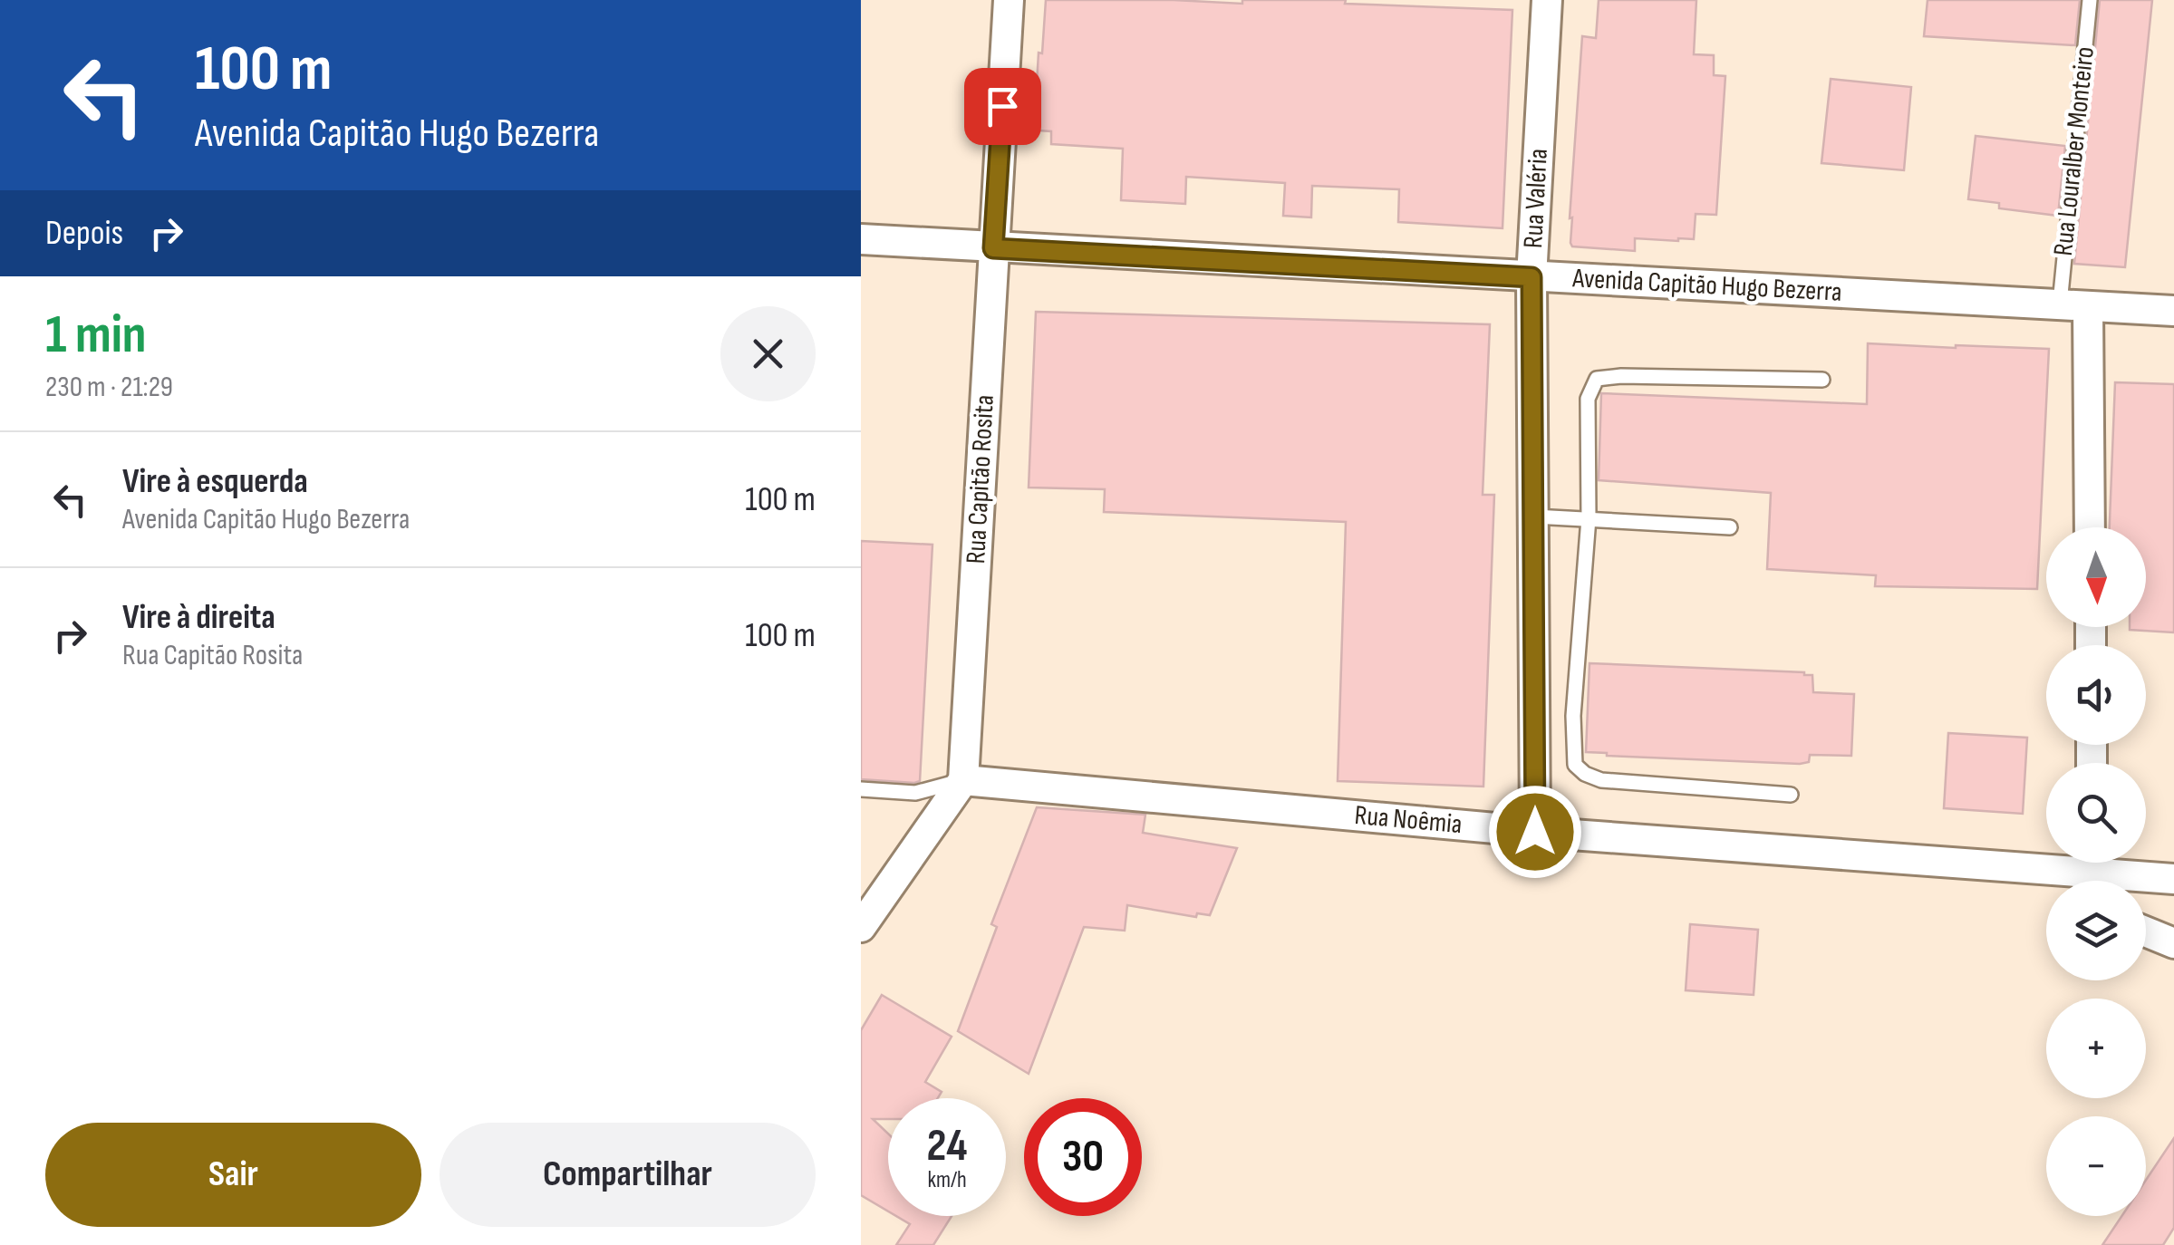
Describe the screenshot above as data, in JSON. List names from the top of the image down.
{
  "streets": {
    "street": [
      "Rua Louralber Monteiro",
      "Rua Valéria",
      "Avenida Capitão Hugo Bezerra",
      "Rua Capitão Rosita",
      "Rua Noêmia"
    ]
  },
  "crossings": [
    ["Rua Louralber Monteiro", "Avenida Capitão Hugo Bezerra"],
    ["Rua Valéria", "Avenida Capitão Hugo Bezerra"],
    ["Rua Valéria", "Rua Noêmia"],
    ["Avenida Capitão Hugo Bezerra", "Rua Capitão Rosita"],
    ["Rua Capitão Rosita", "Rua Noêmia"]
  ],
  "north": "bottom",
  "page": {
    "turn": ["100 m", "Avenida Capitão Hugo Bezerra"],
    "then": "Depois",
    "heading": ["1 min", "230 m · 21:29"],
    "list": [
      {
        "name": "Vire à esquerda",
        "note": "Avenida Capitão Hugo Bezerra",
        "value": "100 m"
      },
      {
        "name": "Vire à direita",
        "note": "Rua Capitão Rosita",
        "value": "100 m"
      }
    ],
    "map_buttons": ["+", "−"],
    "speed": "24 km/h",
    "limit": "30",
    "buttons": ["Sair", "Compartilhar"]
  }
}
